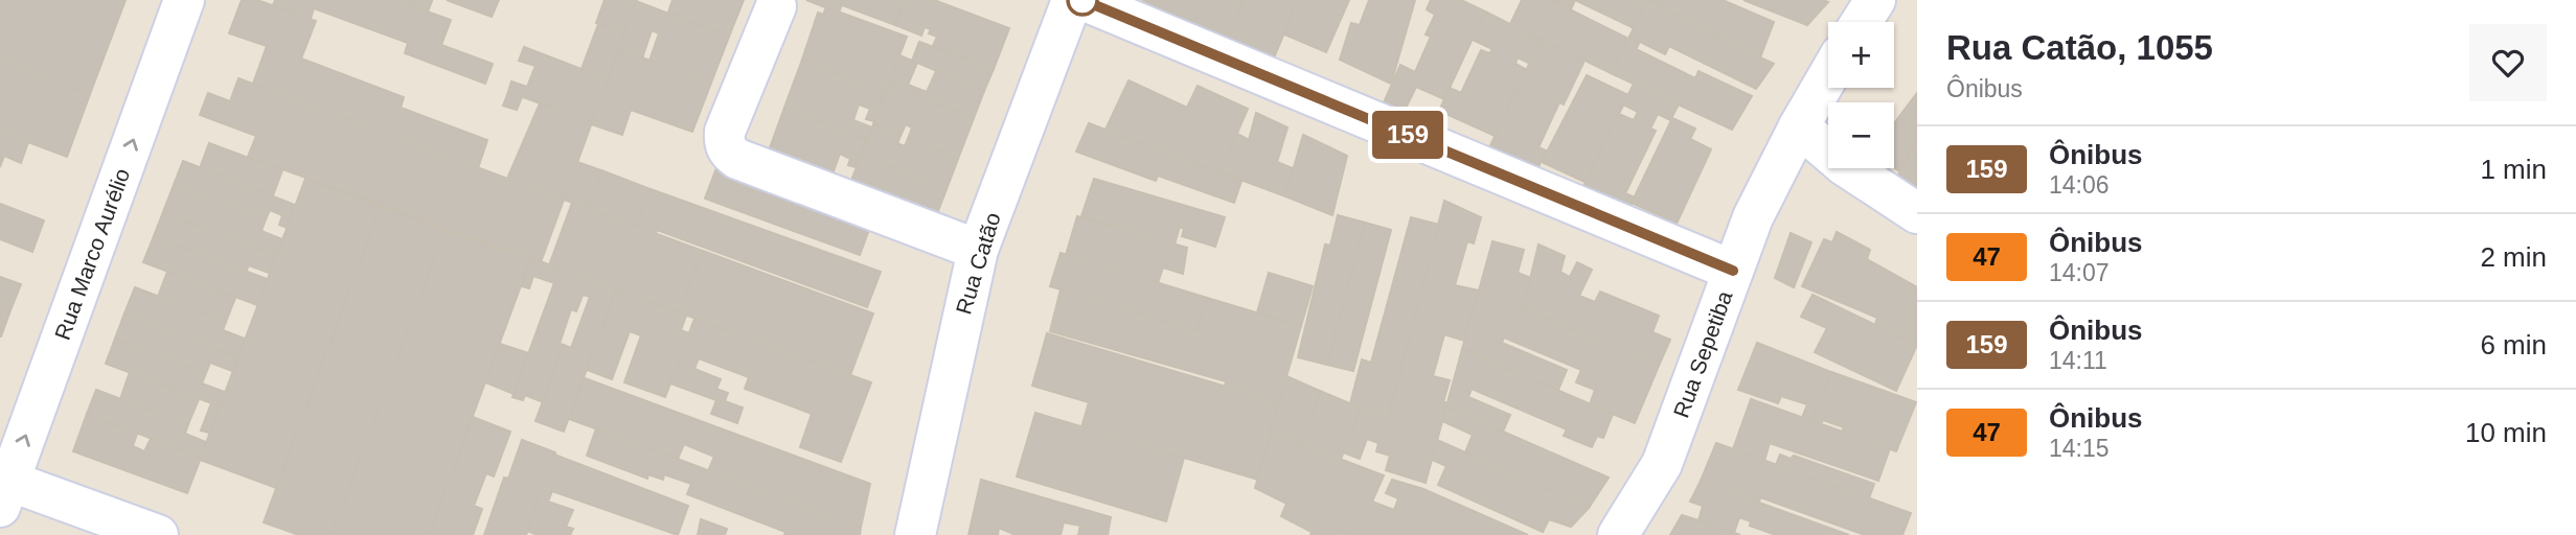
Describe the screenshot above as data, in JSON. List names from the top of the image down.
{
  "streets": {
    "street": ["Rua Marco Aurélio", "Rua Catão", "Rua Sepetiba"]
  },
  "one_way": ["Rua Marco Aurélio"],
  "lines": ["bus line 159"],
  "page": {
    "on_map": "159",
    "heading": ["Rua Catão, 1055", "Ônibus"],
    "map_buttons": ["+", "−"],
    "list": [
      {
        "mark": "159",
        "name": "Ônibus",
        "note": "14:06",
        "value": "1 min"
      },
      {
        "mark": "47",
        "name": "Ônibus",
        "note": "14:07",
        "value": "2 min"
      },
      {
        "mark": "159",
        "name": "Ônibus",
        "note": "14:11",
        "value": "6 min"
      },
      {
        "mark": "47",
        "name": "Ônibus",
        "note": "14:15",
        "value": "10 min"
      }
    ]
  }
}
